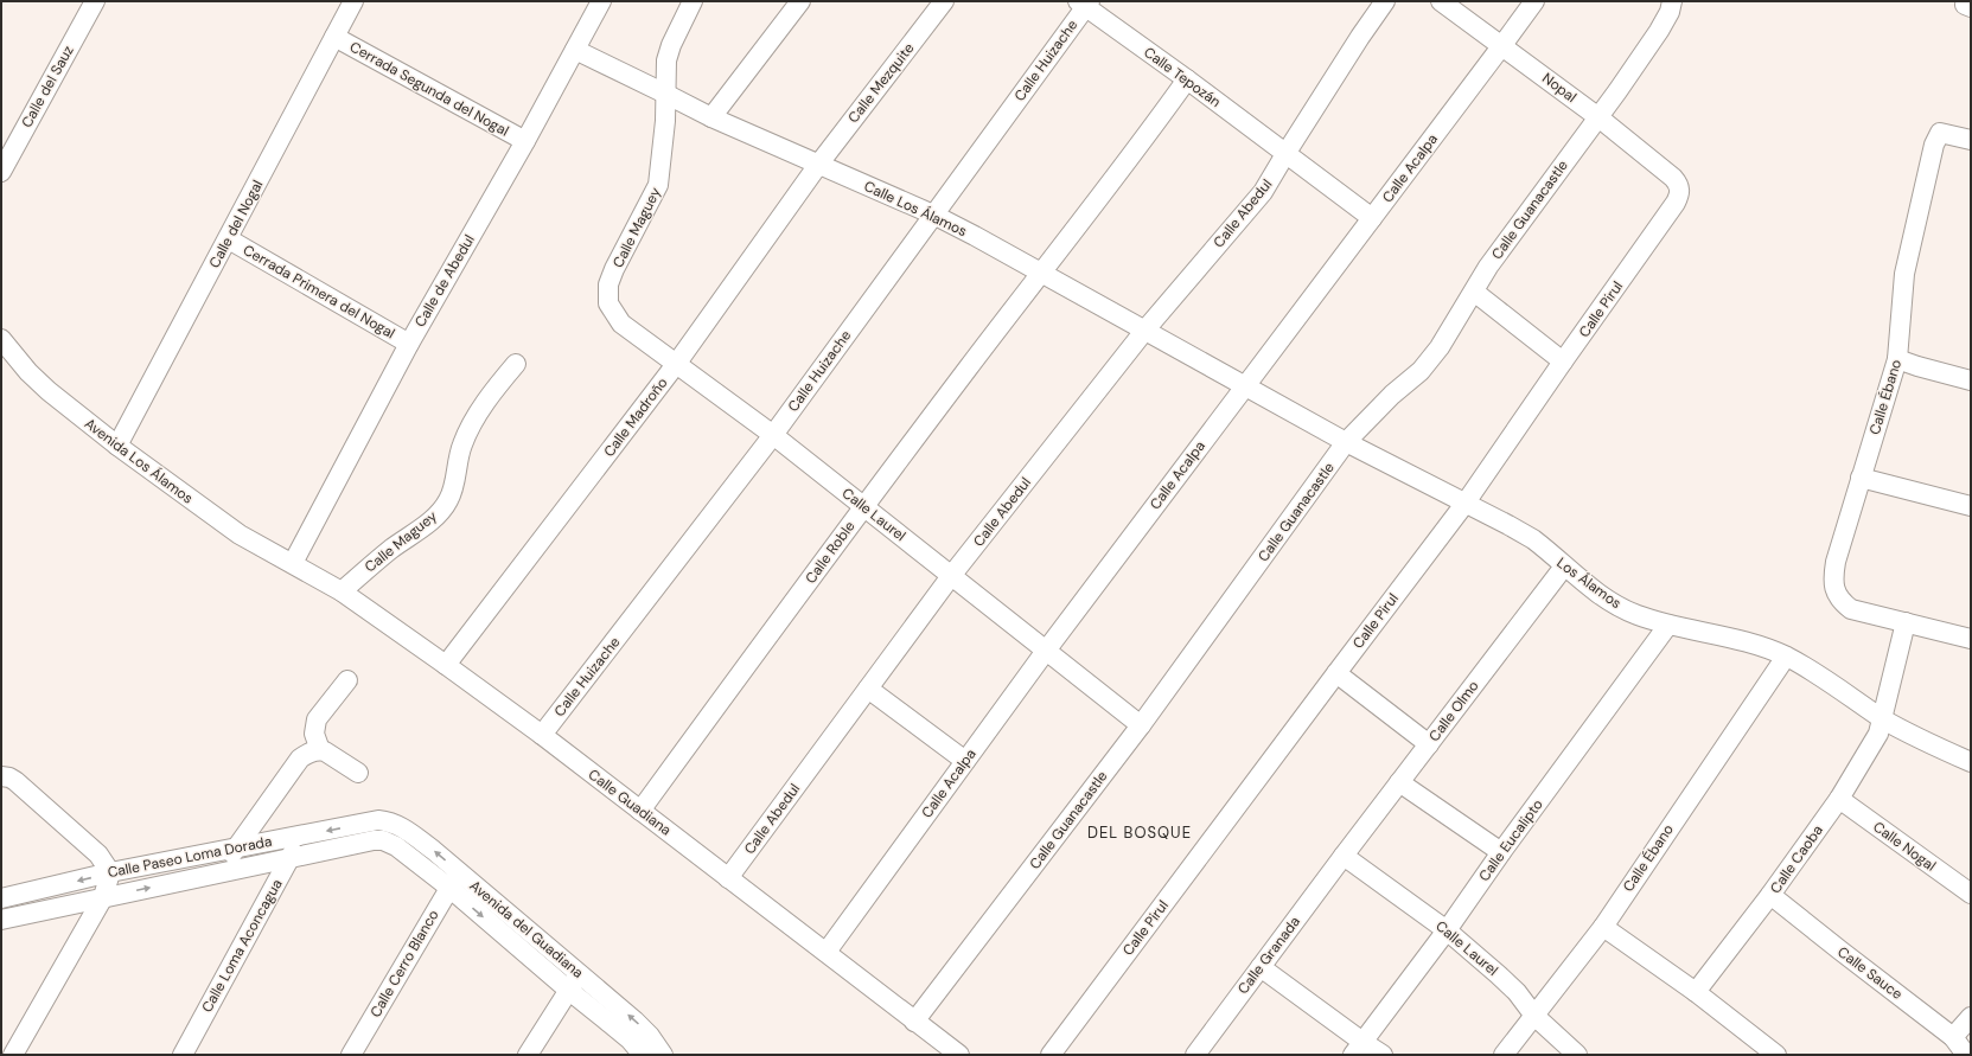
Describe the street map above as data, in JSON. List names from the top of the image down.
{
  "streets": {
    "street": [
      "Calle Huizache",
      "Calle Tepozán",
      "Calle Mezquite",
      "Calle del Sauz",
      "Nopal",
      "Cerrada Segunda del Nogal",
      "Calle Acalpa",
      "Calle Los Álamos",
      "Calle Guanacastle",
      "Calle Abedul",
      "Calle del Nogal",
      "Calle Maguey",
      "Calle de Abedul",
      "Cerrada Primera del Nogal",
      "Calle Pirul",
      "Calle Ébano",
      "Calle Madroño",
      "Avenida Los Álamos",
      "Calle Laurel",
      "Calle Roble",
      "Los Álamos",
      "Calle Olmo",
      "Calle Guadiana",
      "Calle Eucalipto",
      "Calle Nogal",
      "Calle Paseo Loma Dorada",
      "Calle Caoba",
      "Avenida del Guadiana",
      "Calle Loma Aconcagua",
      "Calle Granada",
      "Calle Cerro Blanco",
      "Calle Sauce"
    ]
  },
  "crossings": [
    ["Calle Huizache", "Calle Tepozán"],
    ["Calle Huizache", "Calle Los Álamos"],
    ["Calle Huizache", "Calle Laurel"],
    ["Calle Huizache", "Calle Guadiana"],
    ["Calle Tepozán", "Calle Acalpa"],
    ["Calle Tepozán", "Calle Abedul"],
    ["Calle Tepozán", "Calle Roble"],
    ["Calle Mezquite", "Calle Los Álamos"],
    ["Calle Mezquite", "Calle Madroño"],
    ["Nopal", "Calle Acalpa"],
    ["Nopal", "Calle Guanacastle"],
    ["Nopal", "Calle Pirul"],
    ["Cerrada Segunda del Nogal", "Calle del Nogal"],
    ["Cerrada Segunda del Nogal", "Calle de Abedul"],
    ["Calle Acalpa", "Calle Los Álamos"],
    ["Calle Acalpa", "Calle Laurel"],
    ["Calle Acalpa", "Los Álamos"],
    ["Calle Acalpa", "Calle Guadiana"],
    ["Calle Los Álamos", "Calle Abedul"],
    ["Calle Los Álamos", "Calle Maguey"],
    ["Calle Los Álamos", "Calle de Abedul"],
    ["Calle Los Álamos", "Calle Madroño"],
    ["Calle Los Álamos", "Calle Roble"],
    ["Calle Los Álamos", "Los Álamos"],
    ["Calle Guanacastle", "Calle Laurel"],
    ["Calle Guanacastle", "Los Álamos"],
    ["Calle Guanacastle", "Calle Guadiana"],
    ["Calle Abedul", "Calle Laurel"],
    ["Calle Abedul", "Calle Guadiana"],
    ["Calle del Nogal", "Cerrada Primera del Nogal"],
    ["Calle del Nogal", "Avenida Los Álamos"],
    ["Calle Maguey", "Calle Laurel"],
    ["Calle Maguey", "Calle Guadiana"],
    ["Calle de Abedul", "Cerrada Primera del Nogal"],
    ["Calle de Abedul", "Avenida Los Álamos"],
    ["Calle de Abedul", "Calle Guadiana"],
    ["Calle Pirul", "Los Álamos"],
    ["Calle Ébano", "Calle Laurel"],
    ["Calle Ébano", "Los Álamos"],
    ["Calle Ébano", "Calle Caoba"],
    ["Calle Madroño", "Calle Laurel"],
    ["Calle Madroño", "Calle Guadiana"],
    ["Avenida Los Álamos", "Calle Guadiana"],
    ["Calle Laurel", "Calle Roble"],
    ["Calle Laurel", "Calle Olmo"],
    ["Calle Laurel", "Calle Eucalipto"],
    ["Calle Laurel", "Calle Granada"],
    ["Calle Roble", "Calle Guadiana"],
    ["Los Álamos", "Calle Olmo"],
    ["Los Álamos", "Calle Eucalipto"],
    ["Los Álamos", "Calle Caoba"],
    ["Calle Olmo", "Calle Granada"],
    ["Calle Nogal", "Calle Caoba"],
    ["Calle Paseo Loma Dorada", "Avenida del Guadiana"],
    ["Calle Paseo Loma Dorada", "Calle Loma Aconcagua"],
    ["Calle Caoba", "Calle Sauce"],
    ["Avenida del Guadiana", "Calle Cerro Blanco"]
  ],
  "districts": ["DEL BOSQUE"]
}
